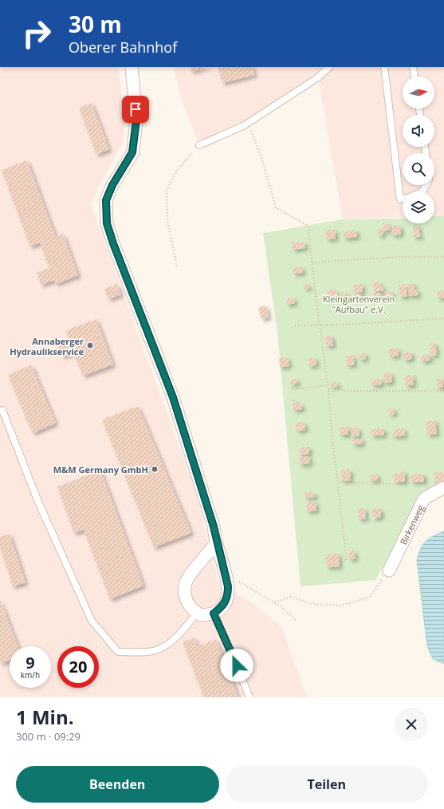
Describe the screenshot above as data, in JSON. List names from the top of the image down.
{
  "streets": {
    "street": ["Birkenweg"]
  },
  "parks": ["Kleingartenverein \"Aufbau\" e.V."],
  "places": ["Annaberger Hydraulikservice", "M&M Germany GmbH"],
  "north": "right",
  "page": {
    "turn": ["30 m", "Oberer Bahnhof"],
    "speed": "9 km/h",
    "limit": "20",
    "heading": ["1 Min.", "300 m · 09:29"],
    "buttons": ["Beenden", "Teilen"]
  }
}
